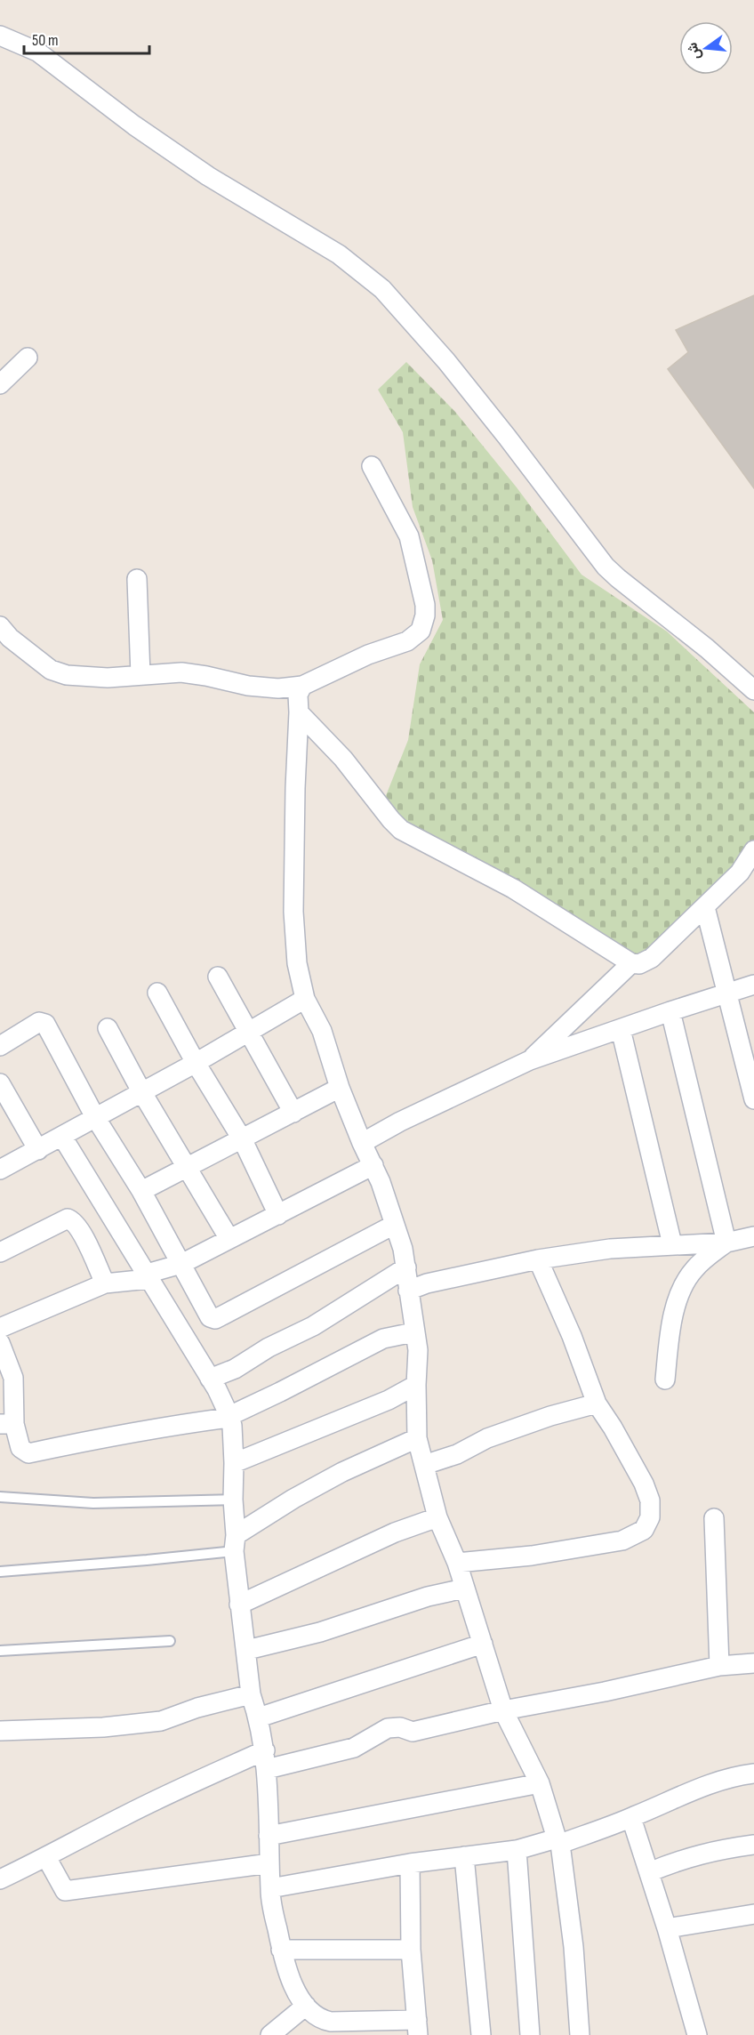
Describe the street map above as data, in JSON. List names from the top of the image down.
{
  "scale_bar": "50 m",
  "north": "left"
}
